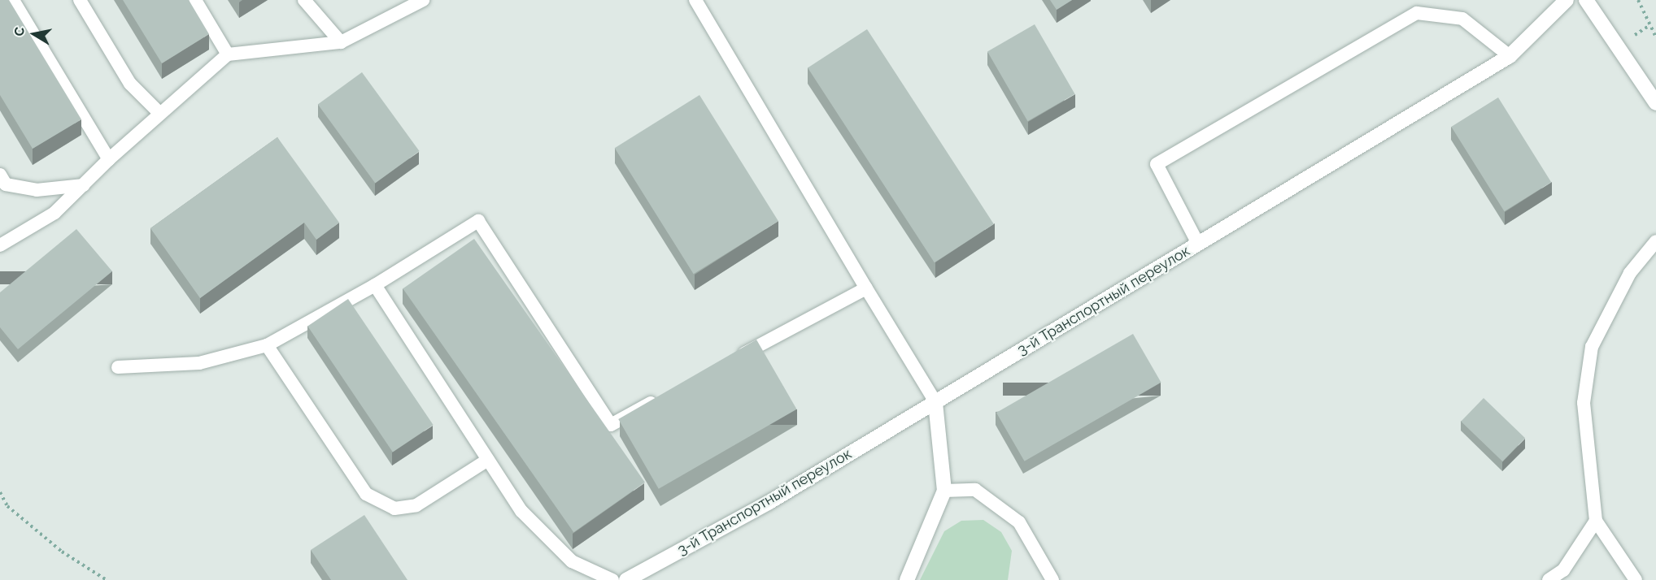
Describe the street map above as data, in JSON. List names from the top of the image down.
{
  "streets": {
    "street": ["3-й Транспортный переулок"]
  },
  "north": "left"
}
